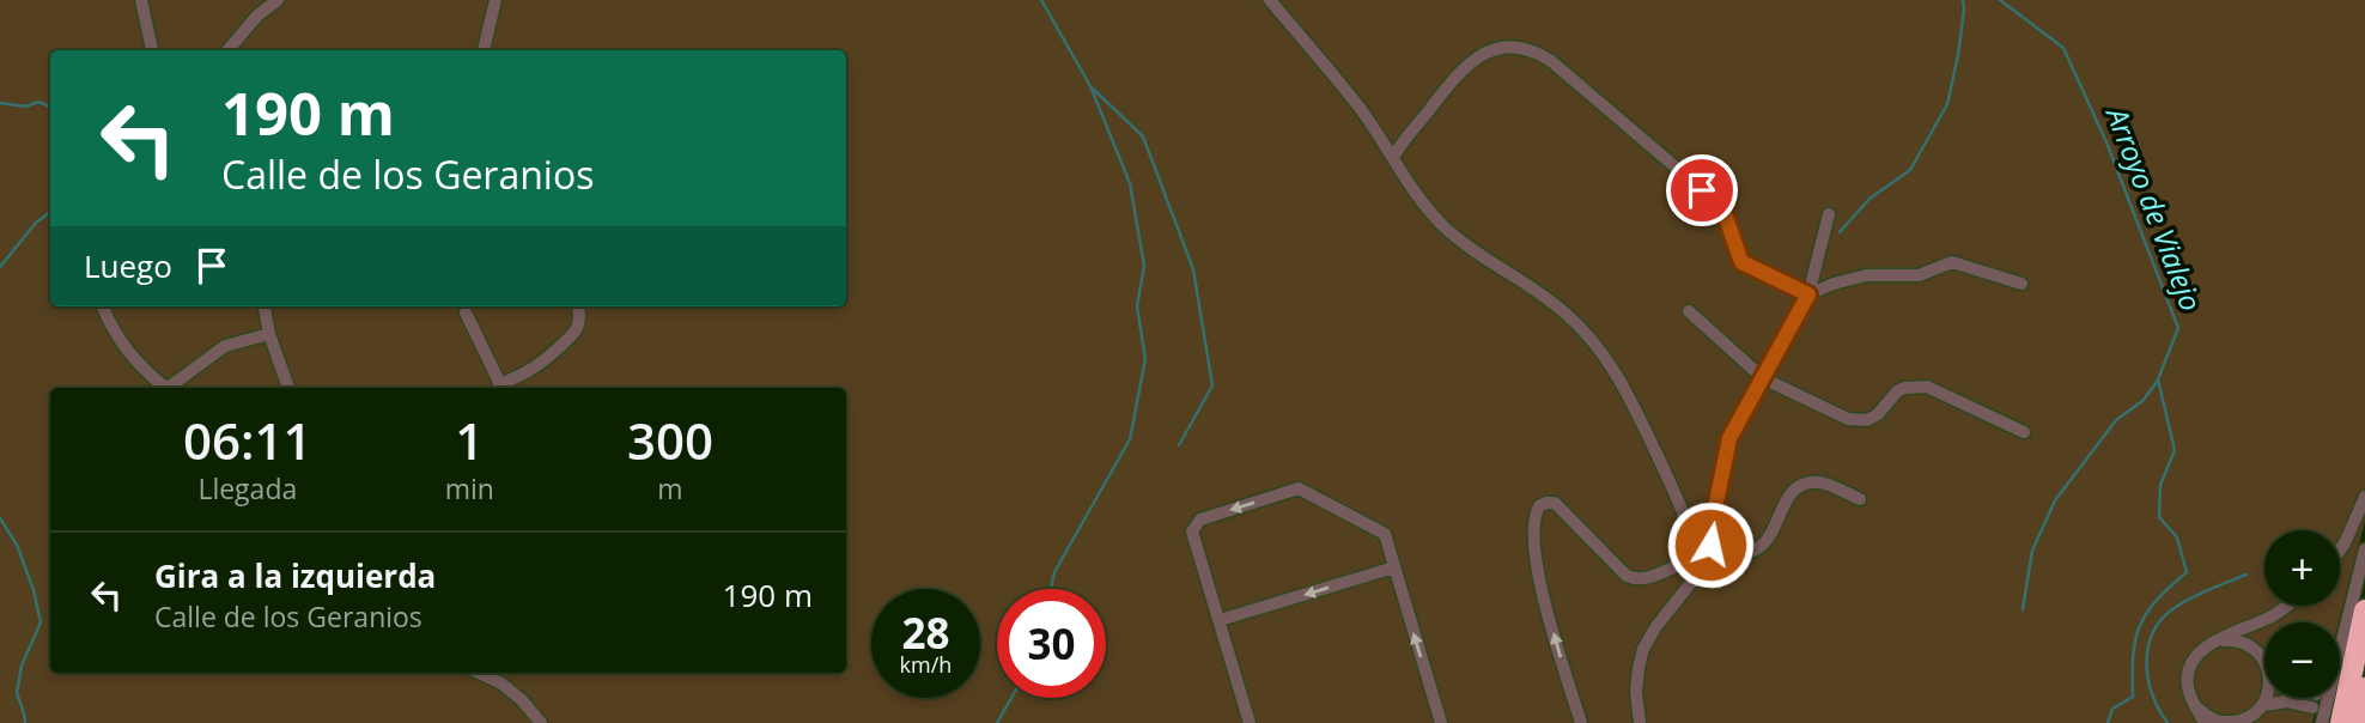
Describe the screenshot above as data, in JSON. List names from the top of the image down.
{
  "water": ["Arroyo de Vialejo"],
  "page": {
    "turn": ["190 m", "Calle de los Geranios"],
    "then": "Luego",
    "eta": [
      "06:11",
      "Llegada",
      "1",
      "min",
      "300",
      "m"
    ],
    "map_buttons": ["+", "−"],
    "list": [
      {
        "name": "Gira a la izquierda",
        "note": "Calle de los Geranios",
        "value": "190 m"
      }
    ],
    "speed": "28 km/h",
    "limit": "30"
  }
}
